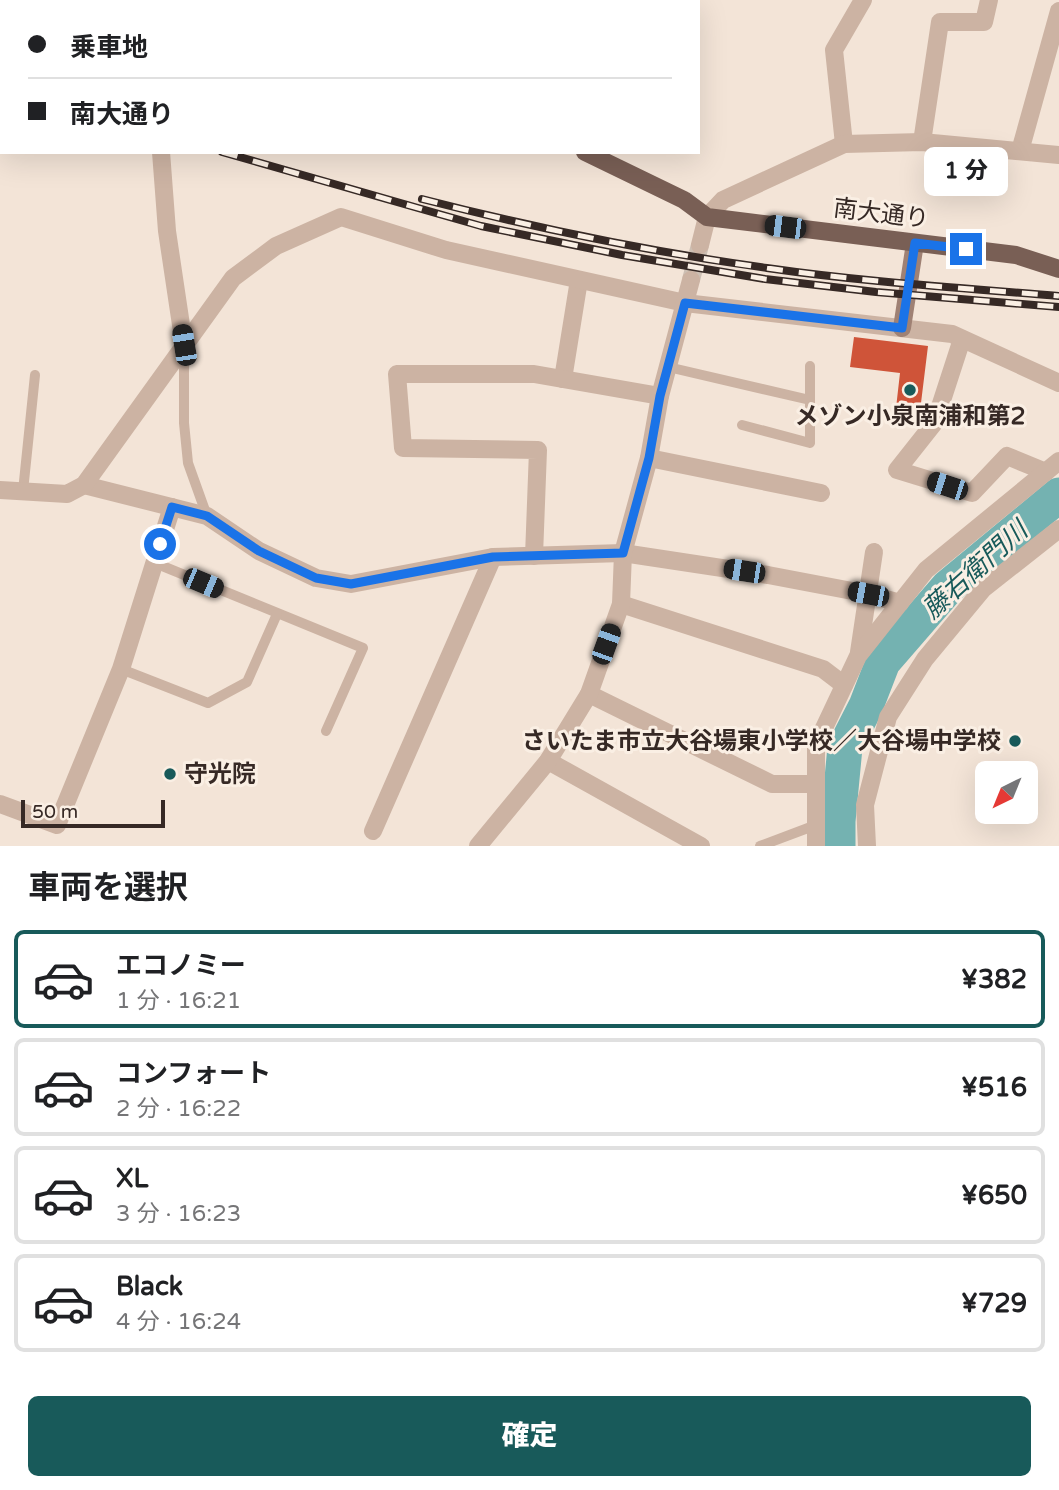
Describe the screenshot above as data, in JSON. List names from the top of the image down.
{
  "streets": {
    "main road": ["南大通り"]
  },
  "water": ["藤右衛門川"],
  "places": ["メゾン小泉南浦和第2", "さいたま市立大谷場東小学校／大谷場中学校", "守光院"],
  "scale_bar": "50 m",
  "north": "bottom left",
  "page": {
    "banner": ["乗車地", "南大通り"],
    "bubble": "1 分",
    "scale": "50 m",
    "heading": "車両を選択",
    "list": [
      {
        "name": "エコノミー",
        "note": "1 分 · 16:21",
        "value": "¥382"
      },
      {
        "name": "コンフォート",
        "note": "2 分 · 16:22",
        "value": "¥516"
      },
      {
        "name": "XL",
        "note": "3 分 · 16:23",
        "value": "¥650"
      },
      {
        "name": "Black",
        "note": "4 分 · 16:24",
        "value": "¥729"
      }
    ],
    "buttons": "確定"
  }
}
